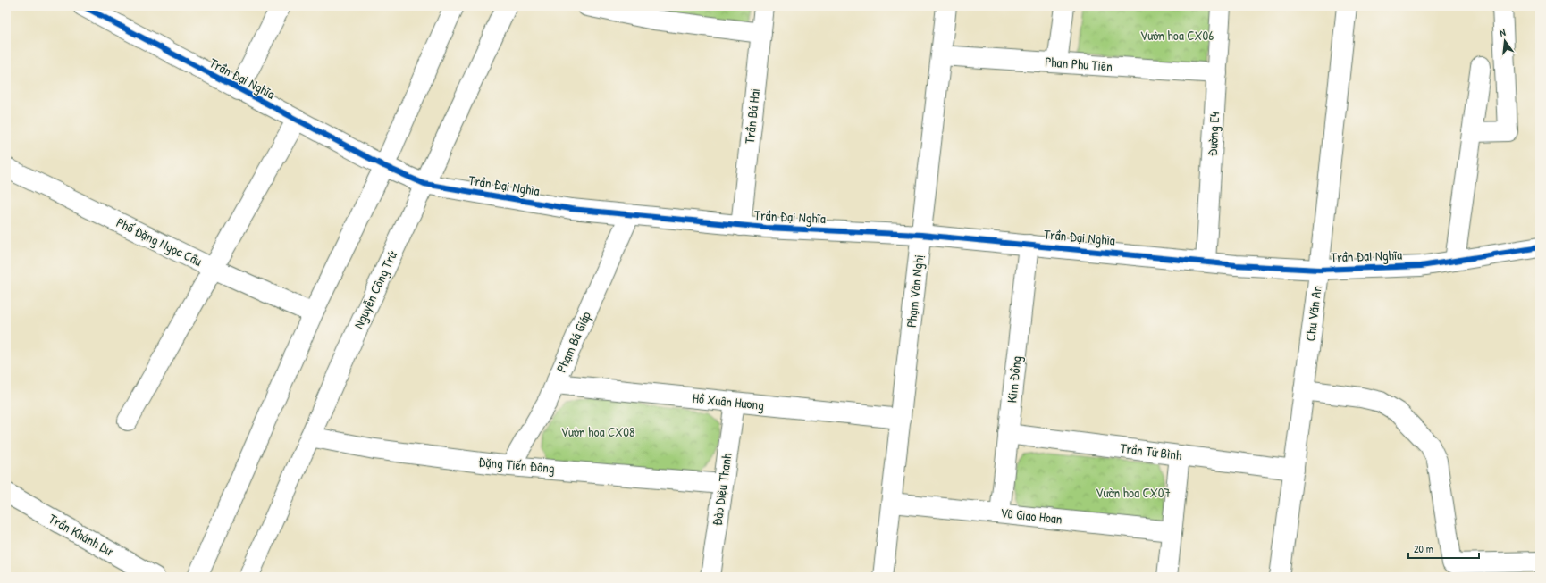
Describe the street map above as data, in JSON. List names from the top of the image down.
{
  "streets": {
    "street": [
      "Phan Phu Tiên",
      "Trần Đại Nghĩa",
      "Trần Bá Hai",
      "Đường E4",
      "Phố Đặng Ngọc Cầu",
      "Nguyễn Công Trứ",
      "Phạm Văn Nghị",
      "Chu Văn An",
      "Phạm Bá Giáp",
      "Kim Đồng",
      "Hồ Xuân Hương",
      "Trần Tử Bình",
      "Đặng Tiến Đông",
      "Đào Diệu Thanh",
      "Vũ Giao Hoan",
      "Trần Khánh Dư"
    ]
  },
  "crossings": [
    ["Phan Phu Tiên", "Đường E4"],
    ["Phan Phu Tiên", "Phạm Văn Nghị"],
    ["Trần Đại Nghĩa", "Trần Bá Hai"],
    ["Trần Đại Nghĩa", "Đường E4"],
    ["Trần Đại Nghĩa", "Nguyễn Công Trứ"],
    ["Trần Đại Nghĩa", "Phạm Văn Nghị"],
    ["Trần Đại Nghĩa", "Chu Văn An"],
    ["Trần Đại Nghĩa", "Phạm Bá Giáp"],
    ["Trần Đại Nghĩa", "Kim Đồng"],
    ["Nguyễn Công Trứ", "Đặng Tiến Đông"],
    ["Phạm Văn Nghị", "Hồ Xuân Hương"],
    ["Phạm Văn Nghị", "Vũ Giao Hoan"],
    ["Chu Văn An", "Trần Tử Bình"],
    ["Phạm Bá Giáp", "Hồ Xuân Hương"],
    ["Phạm Bá Giáp", "Đặng Tiến Đông"],
    ["Kim Đồng", "Trần Tử Bình"],
    ["Kim Đồng", "Vũ Giao Hoan"],
    ["Hồ Xuân Hương", "Đào Diệu Thanh"],
    ["Đặng Tiến Đông", "Đào Diệu Thanh"]
  ],
  "parks": ["Vườn hoa CX06", "Vườn hoa CX08", "Vườn hoa CX07"],
  "scale_bar": "20 m",
  "north": "top"
}
